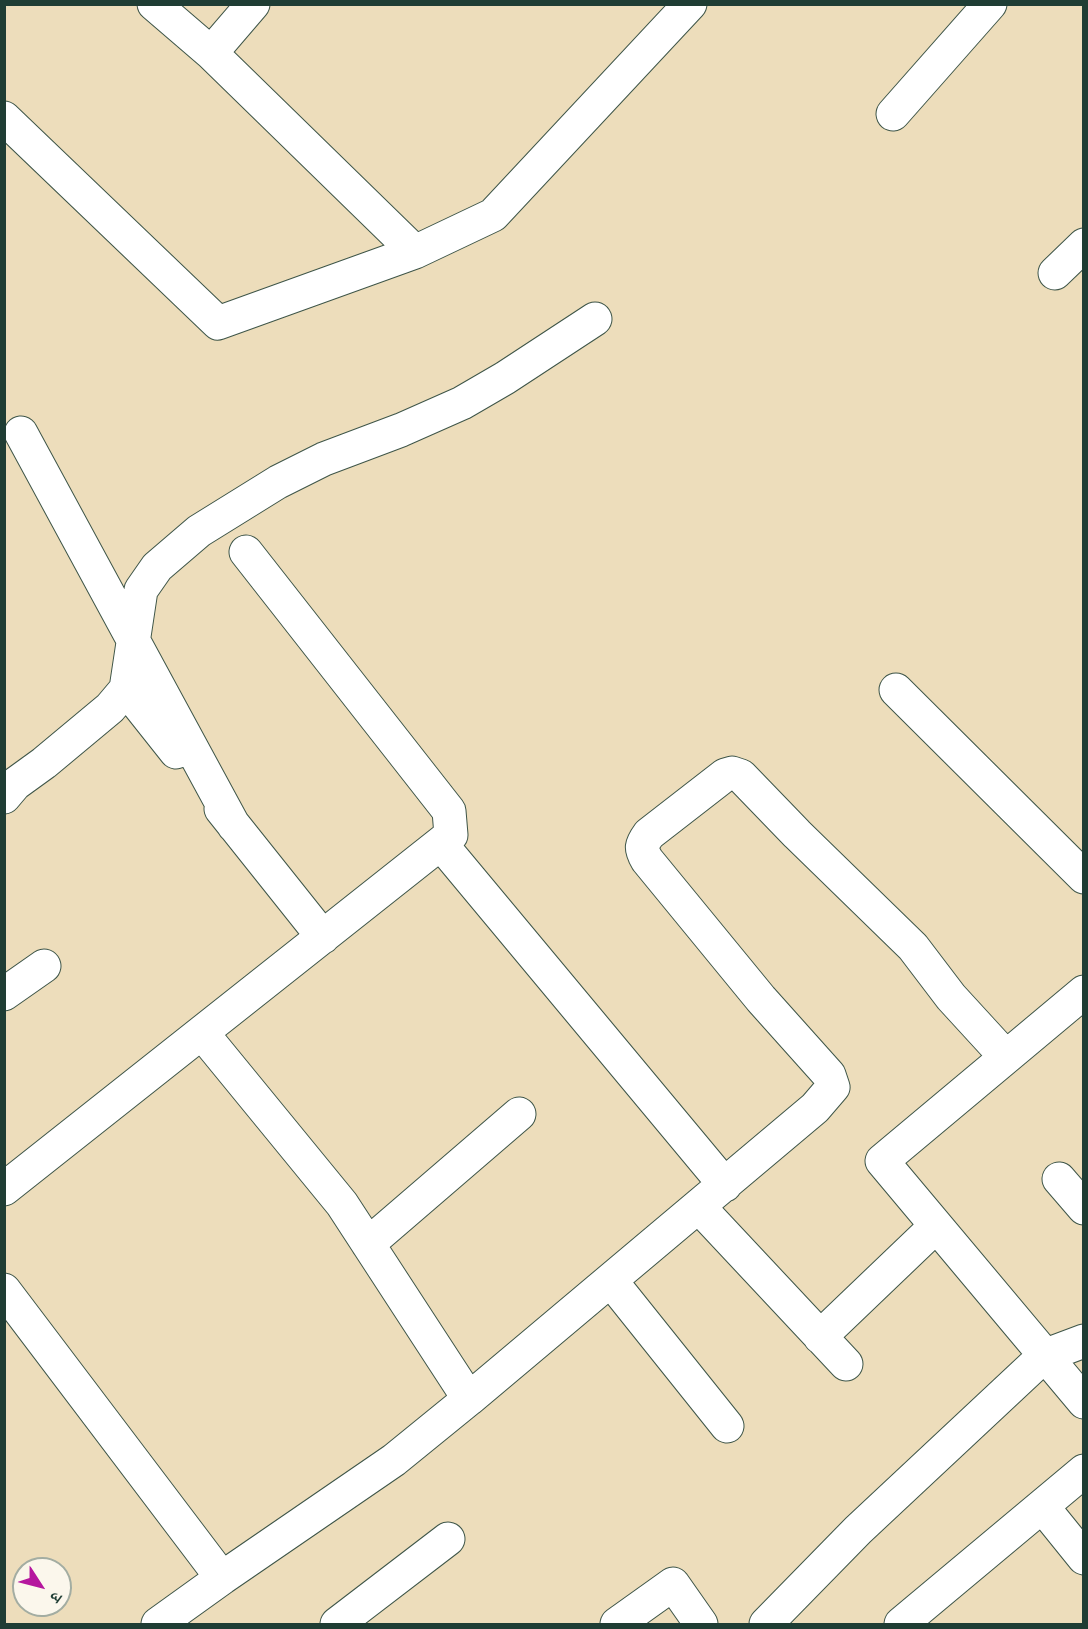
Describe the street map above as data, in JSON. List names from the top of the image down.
{
  "north": "bottom right"
}
